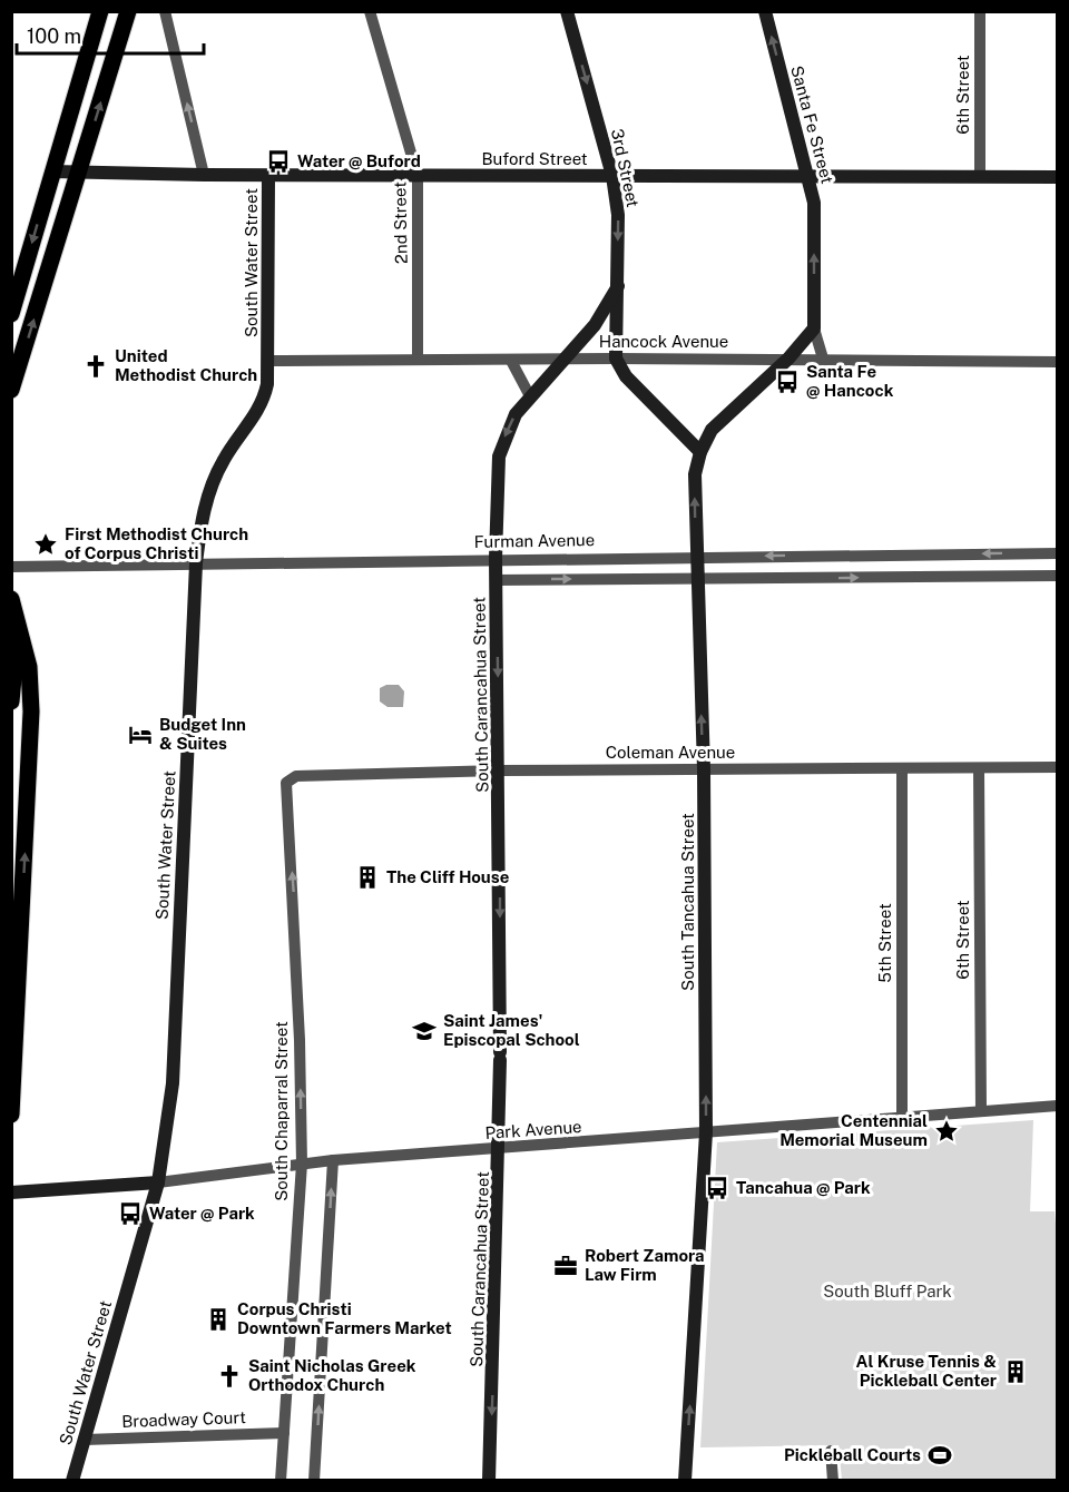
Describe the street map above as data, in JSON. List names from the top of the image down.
{
  "streets": {
    "main road": [
      "Santa Fe Street",
      "Buford Street",
      "3rd Street",
      "South Water Street",
      "South Carancahua Street",
      "South Tancahua Street",
      "Park Avenue"
    ],
    "street": [
      "6th Street",
      "2nd Street",
      "Hancock Avenue",
      "Furman Avenue",
      "Coleman Avenue",
      "5th Street",
      "South Chaparral Street",
      "Broadway Court"
    ]
  },
  "crossings": [
    ["6th Street", "Buford Street"],
    ["6th Street", "Coleman Avenue"],
    ["6th Street", "Park Avenue"],
    ["Santa Fe Street", "Buford Street"],
    ["Buford Street", "3rd Street"],
    ["Buford Street", "2nd Street"],
    ["Buford Street", "South Water Street"],
    ["3rd Street", "Hancock Avenue"],
    ["2nd Street", "Hancock Avenue"],
    ["South Water Street", "Hancock Avenue"],
    ["South Water Street", "Furman Avenue"],
    ["South Water Street", "Park Avenue"],
    ["South Water Street", "Broadway Court"],
    ["Hancock Avenue", "South Carancahua Street"],
    ["Hancock Avenue", "South Tancahua Street"],
    ["Furman Avenue", "South Carancahua Street"],
    ["Furman Avenue", "South Tancahua Street"],
    ["South Carancahua Street", "Coleman Avenue"],
    ["South Carancahua Street", "Park Avenue"],
    ["Coleman Avenue", "South Tancahua Street"],
    ["Coleman Avenue", "5th Street"],
    ["Coleman Avenue", "South Chaparral Street"],
    ["South Tancahua Street", "Park Avenue"],
    ["5th Street", "Park Avenue"],
    ["South Chaparral Street", "Park Avenue"],
    ["South Chaparral Street", "Broadway Court"]
  ],
  "one_way": [
    "Santa Fe Street",
    "3rd Street",
    "South Carancahua Street",
    "South Tancahua Street",
    "South Chaparral Street"
  ],
  "parks": ["South Bluff Park"],
  "places": {
    "bus stop": [
      "Water @ Buford",
      "Santa Fe @ Hancock",
      "Tancahua @ Park",
      "Water @ Park"
    ],
    "church": ["United Methodist Church", "Saint Nicholas Greek Orthodox Church"],
    "place": ["First Methodist Church of Corpus Christi", "Centennial Memorial Museum"],
    "hotel": ["Budget Inn & Suites"],
    "building": ["The Cliff House", "Corpus Christi Downtown Farmers Market", "Al Kruse Tennis & Pickleball Center"],
    "school or university": ["Saint James' Episcopal School"],
    "office": ["Robert Zamora Law Firm"],
    "sports": ["Pickleball Courts"]
  },
  "scale_bar": "100 m"
}
